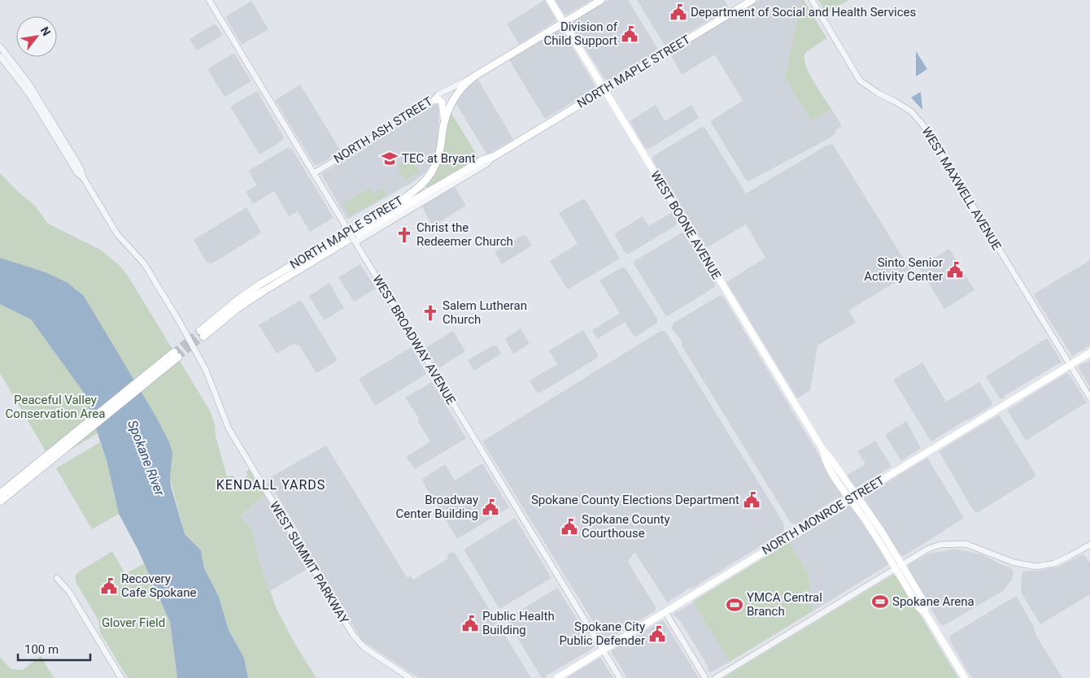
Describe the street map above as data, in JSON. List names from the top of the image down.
{
  "streets": {
    "main road": [
      "NORTH MAPLE STREET",
      "NORTH ASH STREET",
      "WEST BOONE AVENUE",
      "NORTH MONROE STREET"
    ],
    "street": ["WEST MAXWELL AVENUE", "WEST BROADWAY AVENUE", "WEST SUMMIT PARKWAY"]
  },
  "crossings": [
    ["NORTH MAPLE STREET", "NORTH ASH STREET"],
    ["NORTH MAPLE STREET", "WEST BOONE AVENUE"],
    ["NORTH MAPLE STREET", "WEST BROADWAY AVENUE"],
    ["NORTH ASH STREET", "WEST BOONE AVENUE"],
    ["NORTH ASH STREET", "WEST BROADWAY AVENUE"],
    ["WEST MAXWELL AVENUE", "NORTH MONROE STREET"],
    ["WEST BOONE AVENUE", "NORTH MONROE STREET"],
    ["WEST BROADWAY AVENUE", "NORTH MONROE STREET"]
  ],
  "districts": ["KENDALL YARDS"],
  "water": ["Spokane River"],
  "parks": ["Peaceful Valley Conservation Area", "Glover Field"],
  "places": {
    "public building": [
      "Department of Social and Health Services",
      "Division of Child Support",
      "Sinto Senior Activity Center",
      "Spokane County Elections Department",
      "Broadway Center Building",
      "Spokane County Courthouse",
      "Recovery Cafe Spokane",
      "Public Health Building",
      "Spokane City Public Defender"
    ],
    "school or university": ["TEC at Bryant"],
    "church": ["Christ the Redeemer Church", "Salem Lutheran Church"],
    "sports": ["Spokane Arena", "YMCA Central Branch"]
  },
  "scale_bar": "100 m",
  "north": "top right"
}
